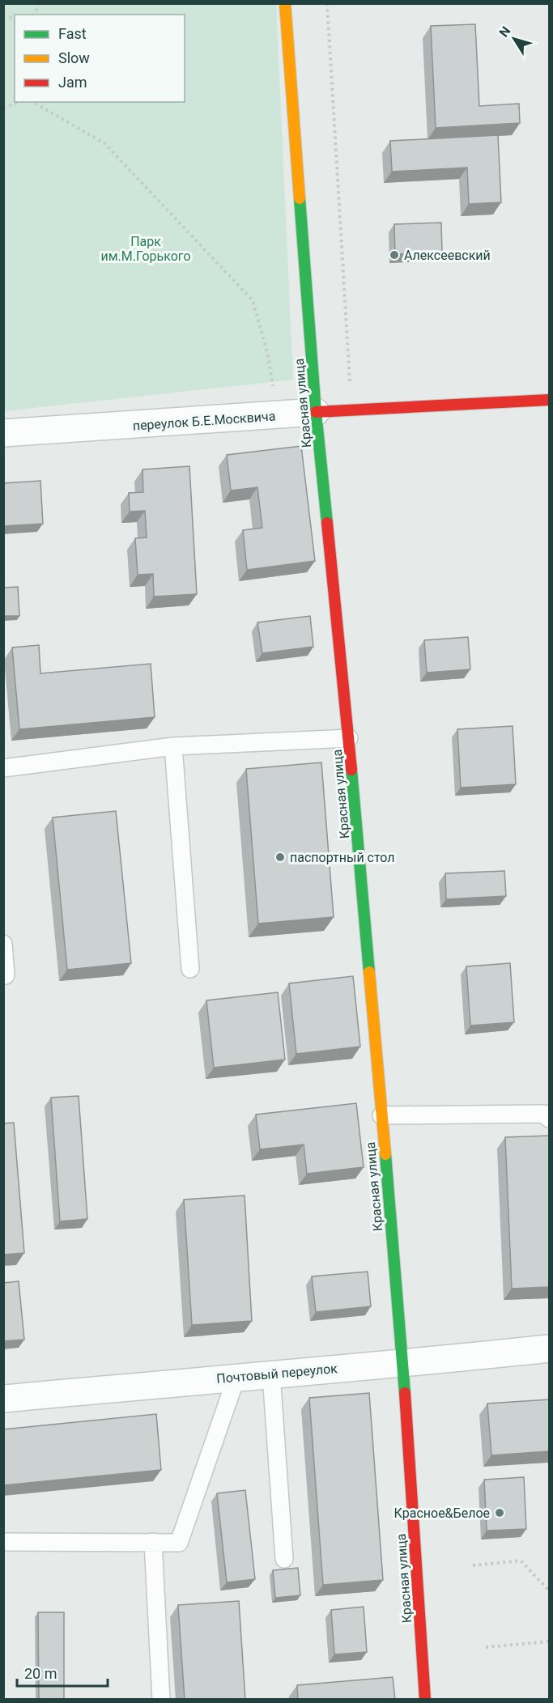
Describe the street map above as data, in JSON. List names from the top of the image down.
{
  "streets": {
    "street": ["Красная улица", "переулок Б.Е.Москвича", "Почтовый переулок"]
  },
  "crossings": [
    ["Красная улица", "переулок Б.Е.Москвича"],
    ["Красная улица", "Почтовый переулок"]
  ],
  "parks": ["Парк им.М.Горького"],
  "places": ["Алексеевский", "паспортный стол", "Красное&Белое"],
  "legend": ["Fast", "Slow", "Jam"],
  "scale_bar": "20 m",
  "north": "top left"
}
